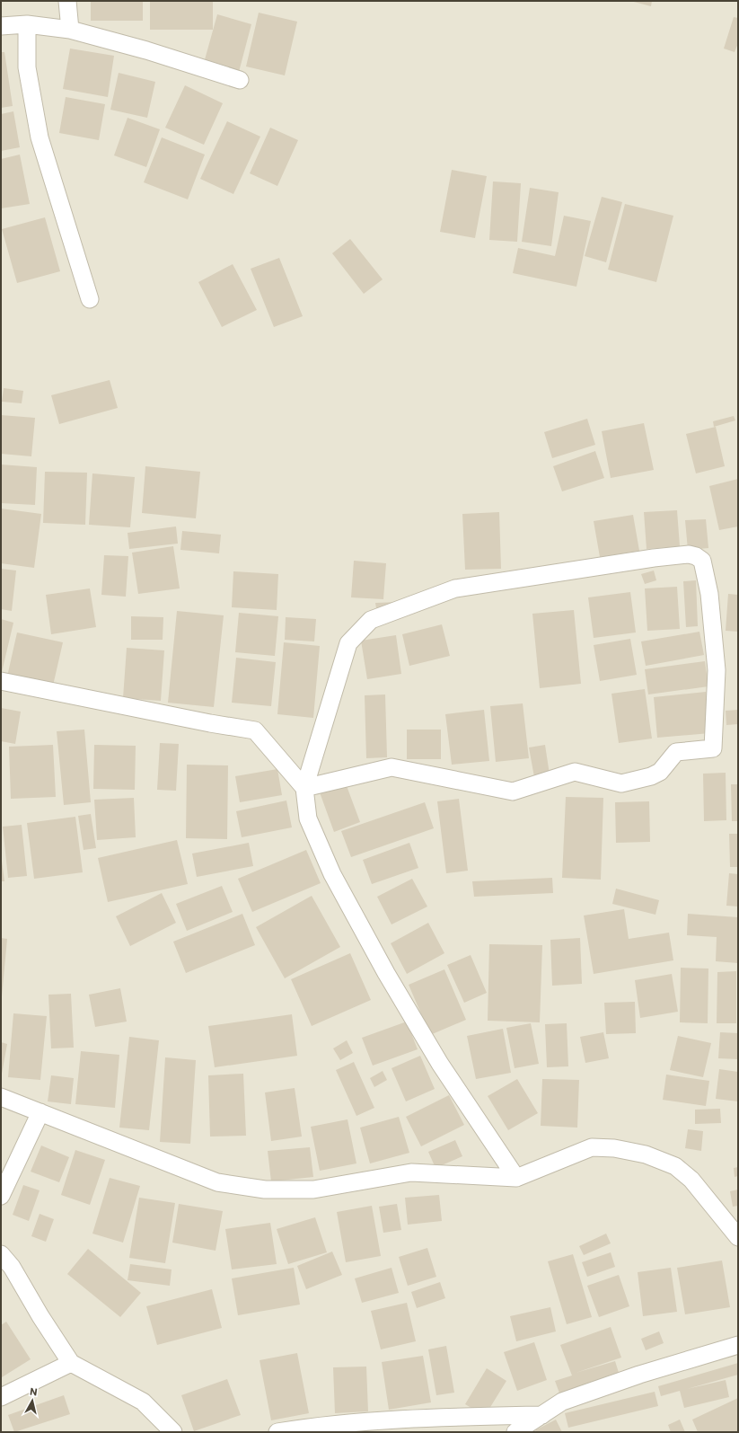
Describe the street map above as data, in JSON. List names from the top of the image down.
{
  "north": "top"
}
